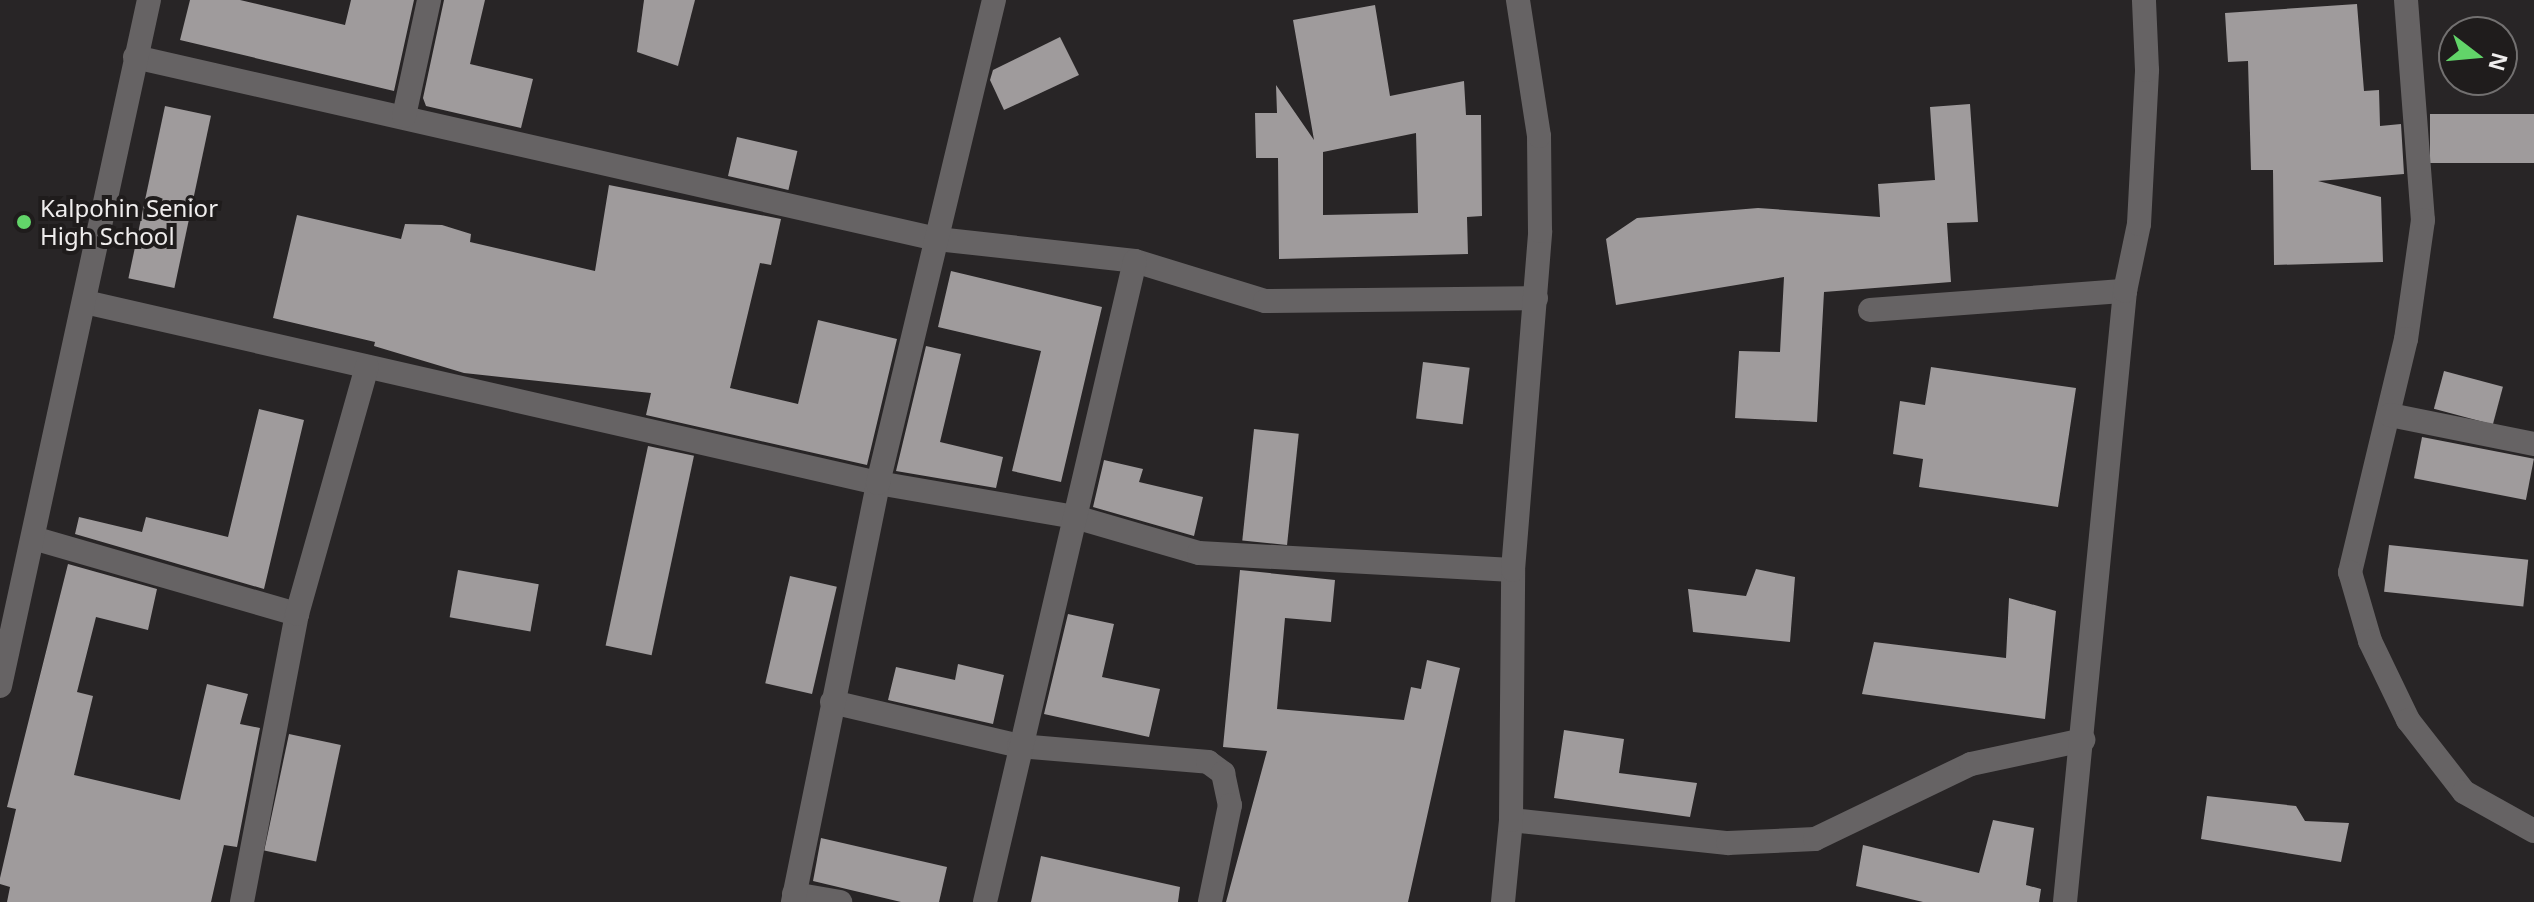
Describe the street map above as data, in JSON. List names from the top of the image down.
{
  "places": ["Kalpohin Senior High School"],
  "north": "right"
}
